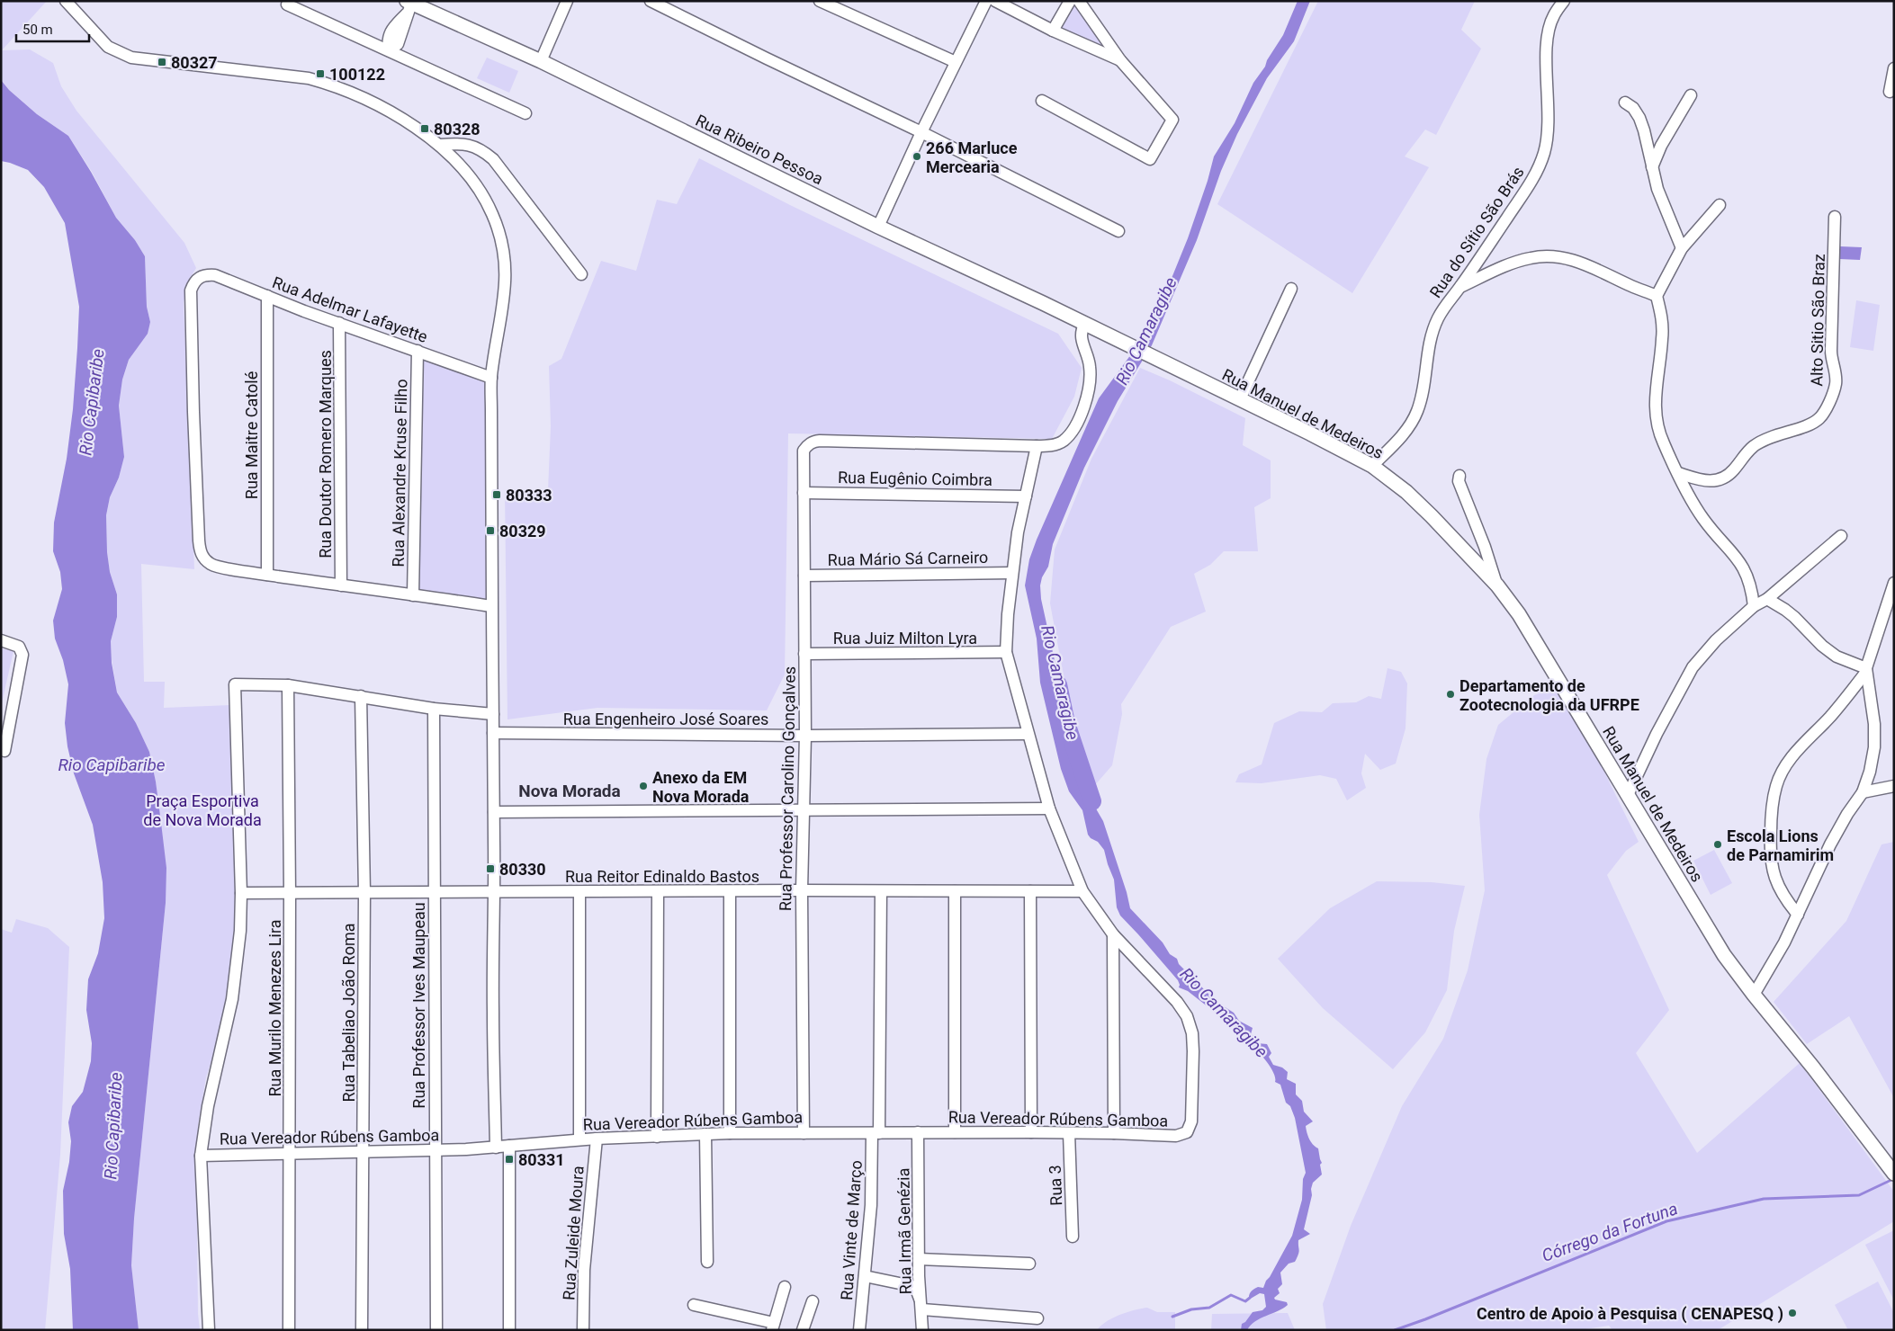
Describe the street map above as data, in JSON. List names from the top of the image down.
{
  "streets": {
    "main road": ["Rua Ribeiro Pessoa", "Rua Manuel de Medeiros"],
    "street": [
      "Rua do Sítio São Brás",
      "Rua Adelmar Lafayette",
      "Alto Sitio São Braz",
      "Rua Maitre Catolé",
      "Rua Doutor Romero Marques",
      "Rua Alexandre Kruse Filho",
      "Rua Eugênio Coimbra",
      "Rua Mário Sá Carneiro",
      "Rua Juiz Milton Lyra",
      "Rua Engenheiro José Soares",
      "Rua Professor Carolino Gonçalves",
      "Rua Reitor Edinaldo Bastos",
      "Rua Professor Ives Maupeau",
      "Rua Murilo Menezes Lira",
      "Rua Tabeliao João Roma",
      "Rua Vereador Rúbens Gamboa",
      "Rua 3",
      "Rua Vinte de Março",
      "Rua Irmã Genézia",
      "Rua Zuleide Moura"
    ]
  },
  "crossings": [
    ["Rua Ribeiro Pessoa", "Rua Manuel de Medeiros"],
    ["Rua do Sítio São Brás", "Rua Manuel de Medeiros"],
    ["Rua Adelmar Lafayette", "Rua Maitre Catolé"],
    ["Rua Adelmar Lafayette", "Rua Doutor Romero Marques"],
    ["Rua Adelmar Lafayette", "Rua Alexandre Kruse Filho"],
    ["Rua Eugênio Coimbra", "Rua Professor Carolino Gonçalves"],
    ["Rua Mário Sá Carneiro", "Rua Professor Carolino Gonçalves"],
    ["Rua Juiz Milton Lyra", "Rua Professor Carolino Gonçalves"],
    ["Rua Engenheiro José Soares", "Rua Professor Carolino Gonçalves"],
    ["Rua Professor Carolino Gonçalves", "Rua Reitor Edinaldo Bastos"],
    ["Rua Professor Carolino Gonçalves", "Rua Vereador Rúbens Gamboa"],
    ["Rua Reitor Edinaldo Bastos", "Rua Professor Ives Maupeau"],
    ["Rua Reitor Edinaldo Bastos", "Rua Murilo Menezes Lira"],
    ["Rua Reitor Edinaldo Bastos", "Rua Tabeliao João Roma"],
    ["Rua Reitor Edinaldo Bastos", "Rua Vinte de Março"],
    ["Rua Professor Ives Maupeau", "Rua Vereador Rúbens Gamboa"],
    ["Rua Murilo Menezes Lira", "Rua Vereador Rúbens Gamboa"],
    ["Rua Tabeliao João Roma", "Rua Vereador Rúbens Gamboa"],
    ["Rua Vereador Rúbens Gamboa", "Rua 3"],
    ["Rua Vereador Rúbens Gamboa", "Rua Vinte de Março"],
    ["Rua Vereador Rúbens Gamboa", "Rua Irmã Genézia"],
    ["Rua Vereador Rúbens Gamboa", "Rua Zuleide Moura"]
  ],
  "districts": ["Nova Morada"],
  "water": ["Rio Camaragibe", "Rio Capibaribe", "Córrego da Fortuna"],
  "parks": ["Praça Esportiva de Nova Morada"],
  "places": {
    "transit": [
      "80327",
      "100122",
      "80328",
      "80333",
      "80329",
      "80330",
      "80331"
    ],
    "other": [
      "266 Marluce Mercearia",
      "Departamento de Zootecnologia da UFRPE",
      "Anexo da EM Nova Morada",
      "Escola Lions de Parnamirim",
      "Centro de Apoio à Pesquisa ( CENAPESQ )"
    ]
  },
  "scale_bar": "50 m"
}
